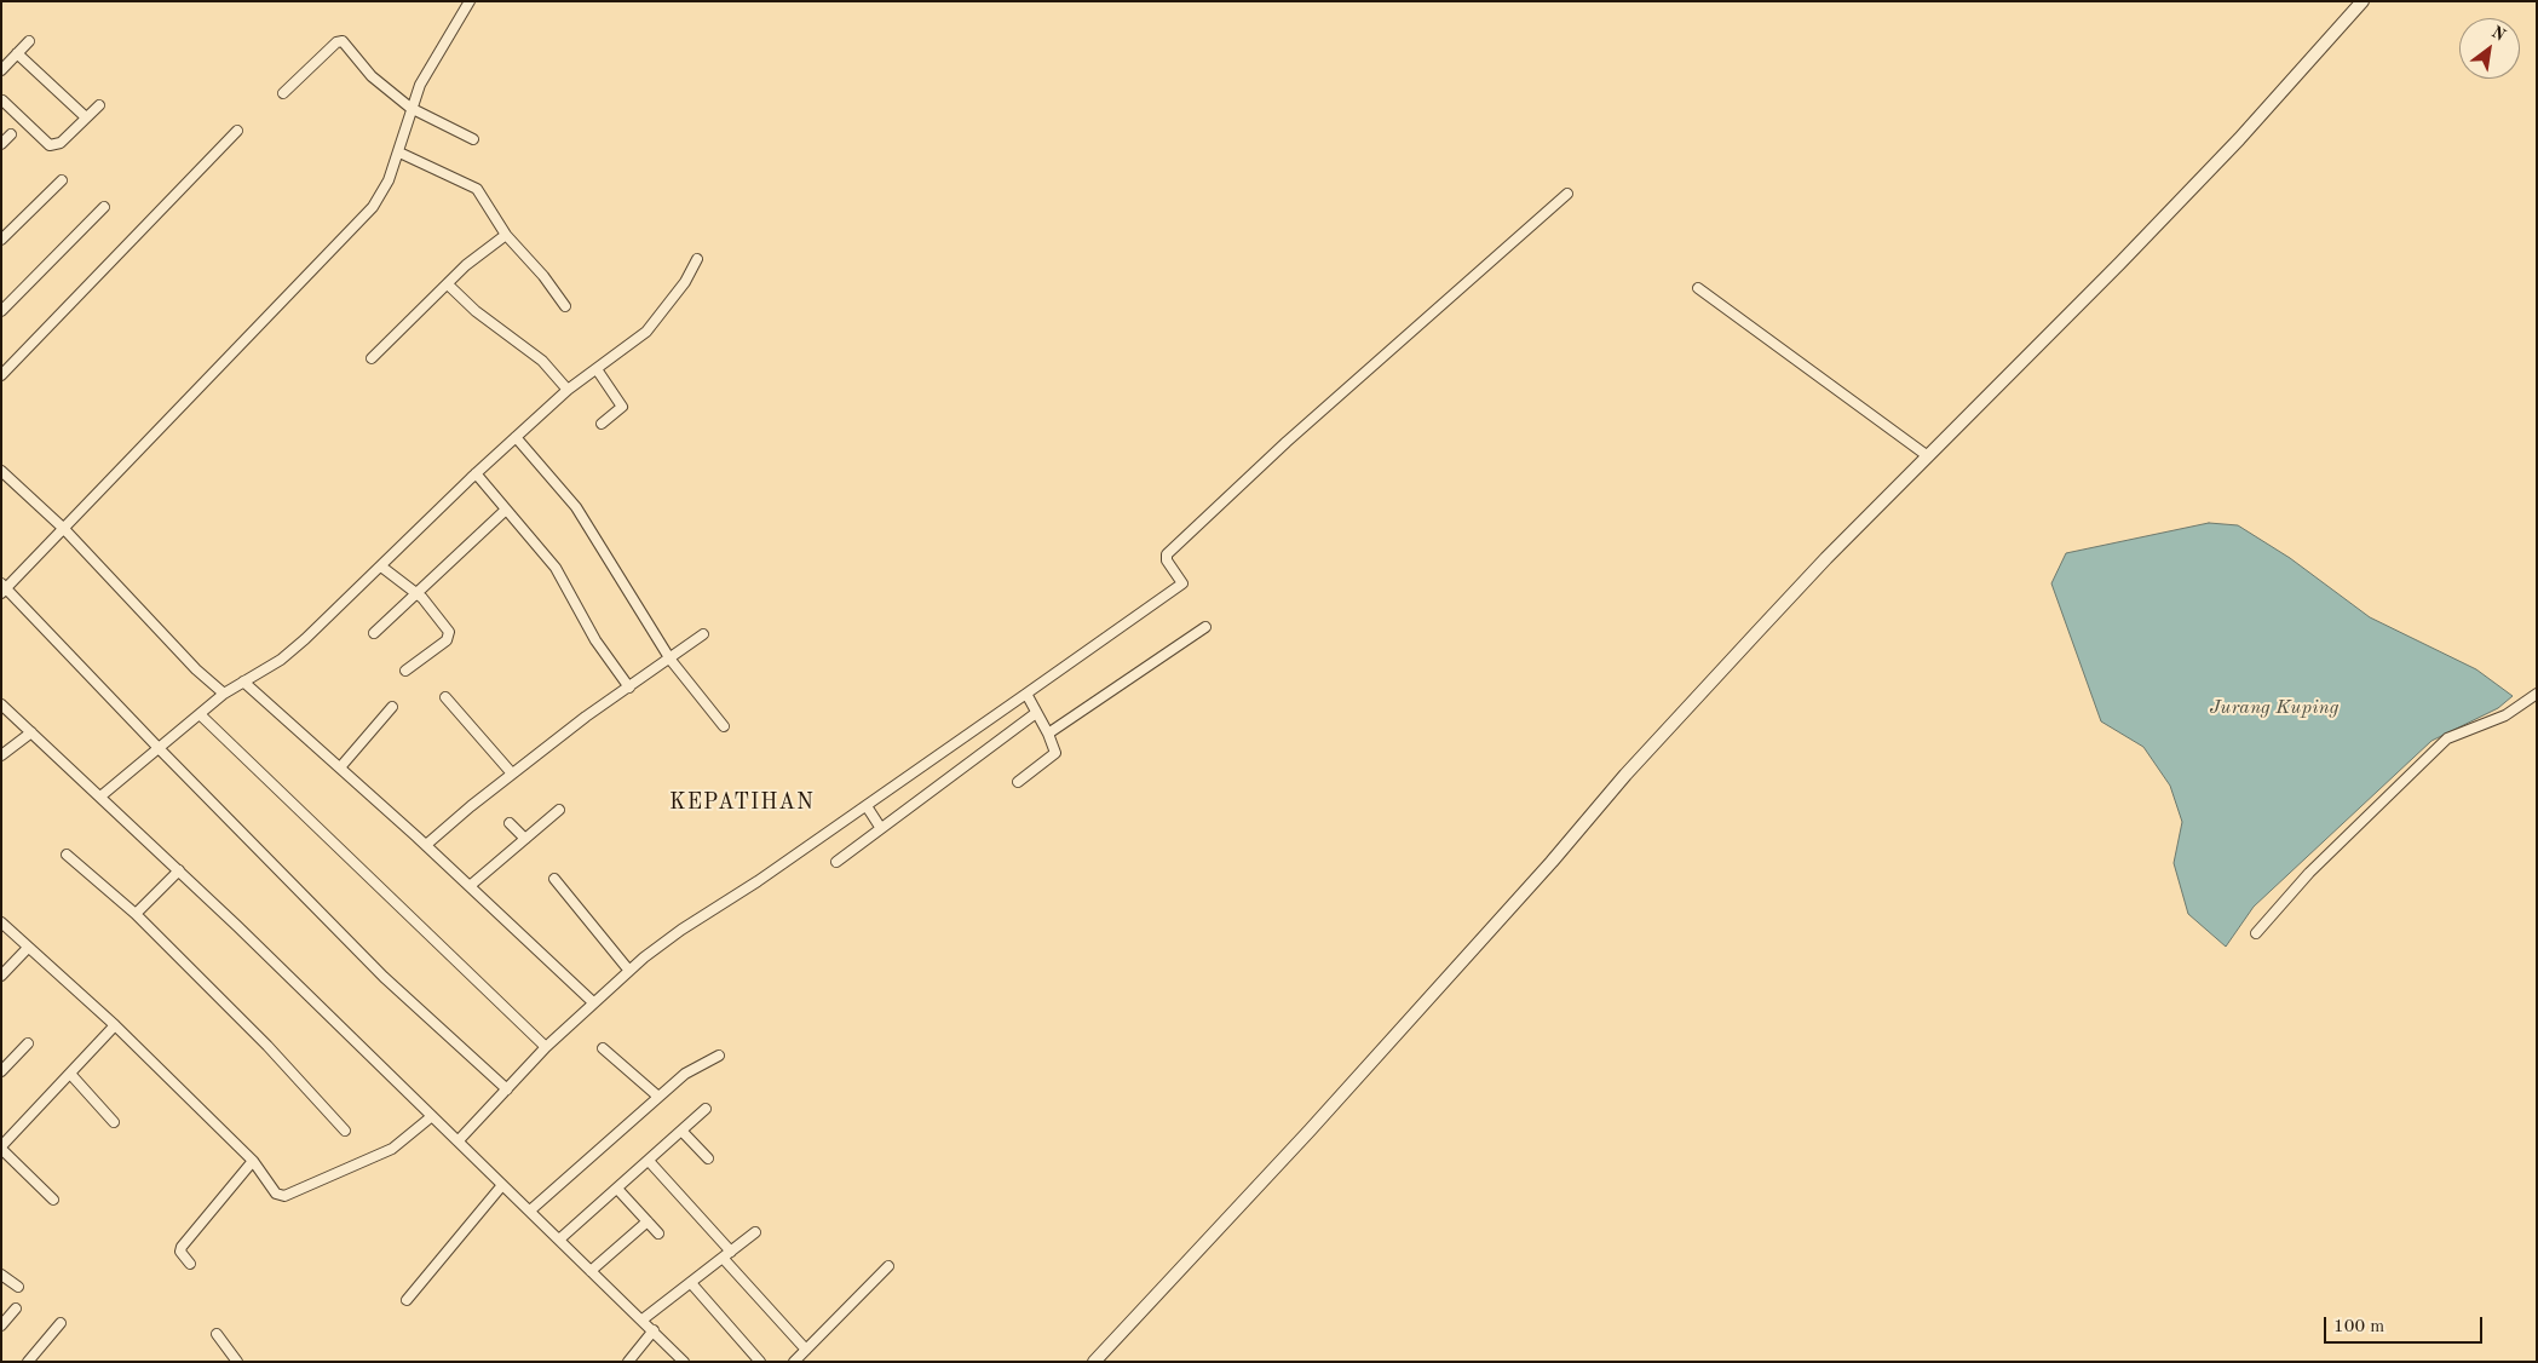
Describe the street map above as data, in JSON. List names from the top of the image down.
{
  "districts": ["KEPATIHAN"],
  "water": ["Jurang Kuping"],
  "scale_bar": "100 m",
  "north": "top right"
}
